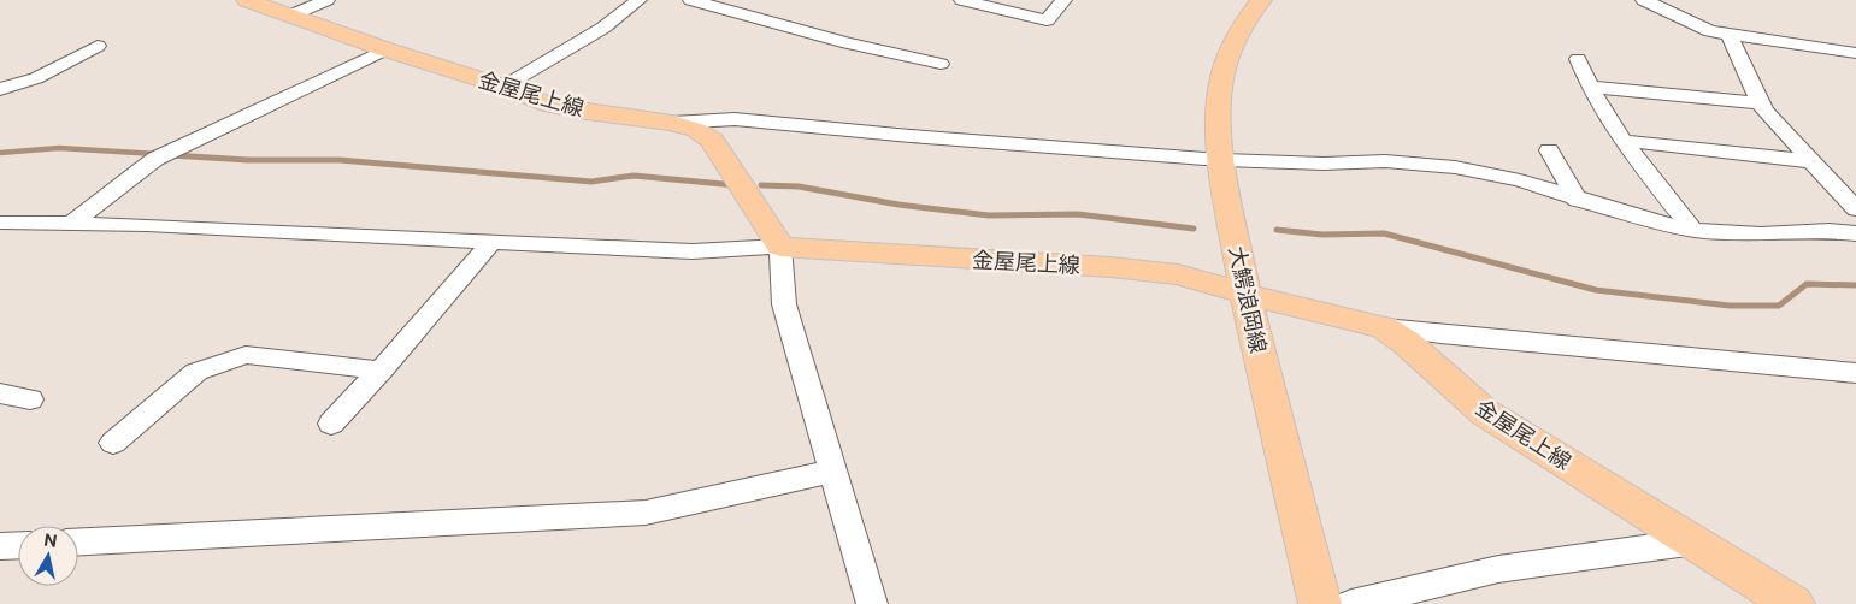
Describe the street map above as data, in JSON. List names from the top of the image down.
{
  "streets": {
    "main road": ["金屋尾上線", "大鰐浪岡線"]
  },
  "crossings": [
    ["金屋尾上線", "大鰐浪岡線"]
  ],
  "north": "top"
}
